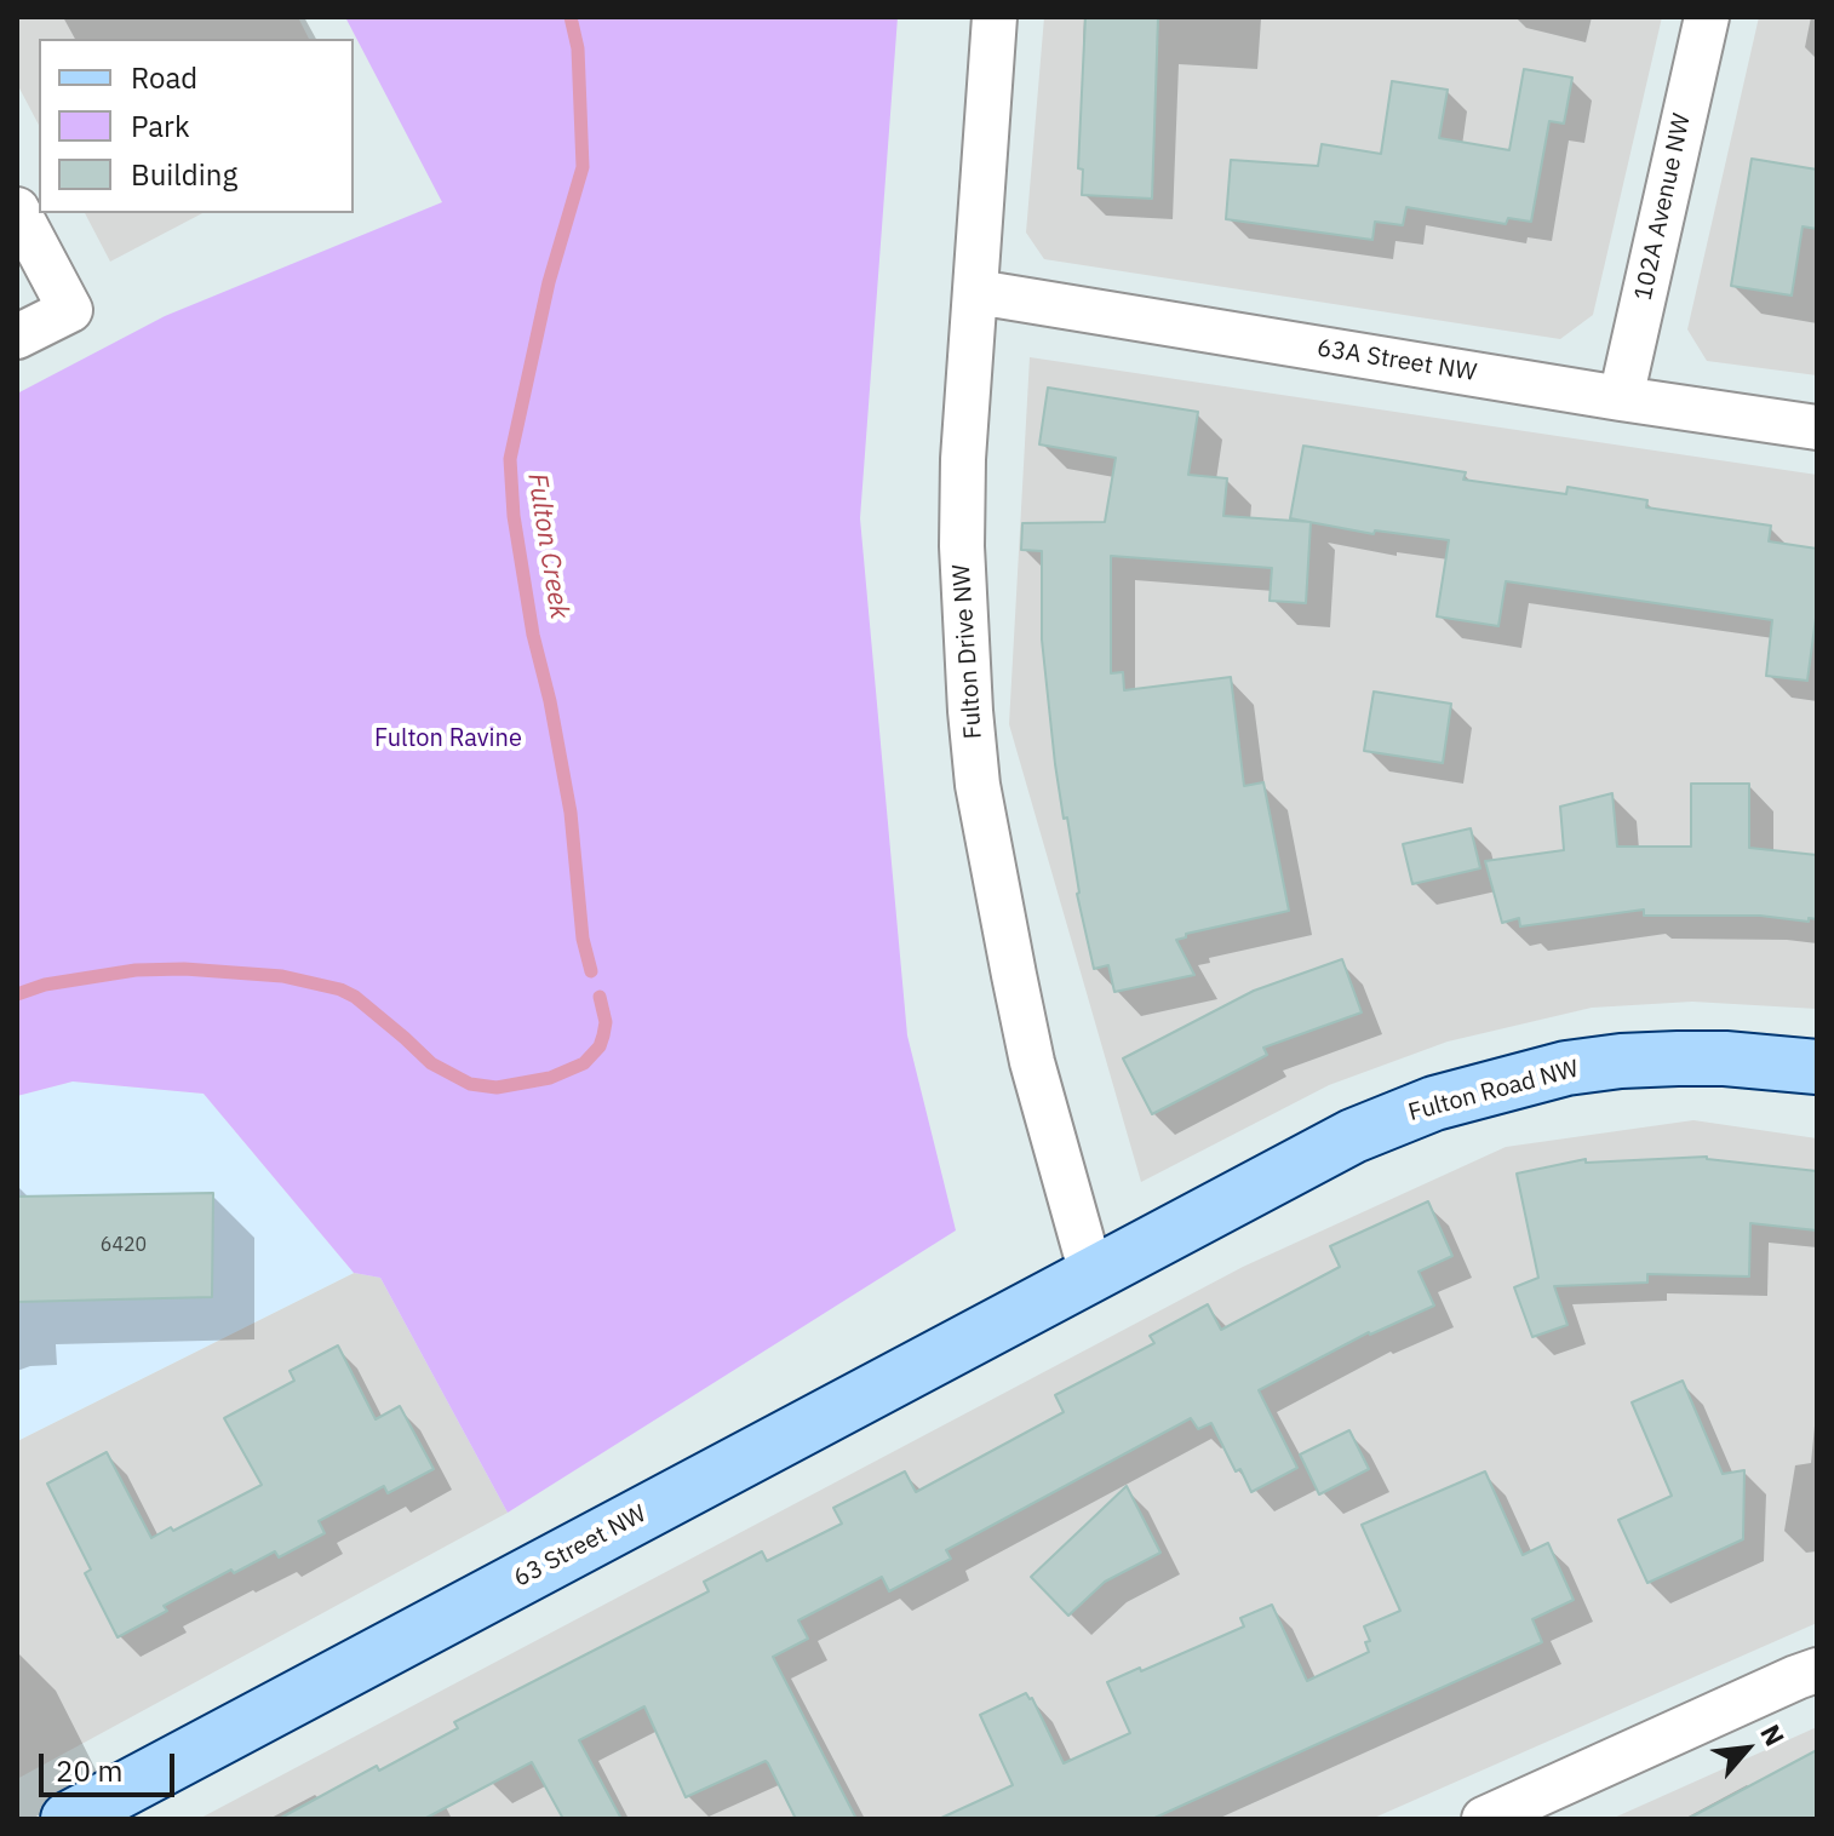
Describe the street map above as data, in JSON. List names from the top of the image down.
{
  "streets": {
    "street": [
      "102A Avenue NW",
      "63A Street NW",
      "Fulton Drive NW",
      "Fulton Road NW",
      "63 Street NW"
    ]
  },
  "crossings": [
    ["102A Avenue NW", "63A Street NW"],
    ["63A Street NW", "Fulton Drive NW"],
    ["Fulton Drive NW", "Fulton Road NW"],
    ["Fulton Drive NW", "63 Street NW"],
    ["Fulton Road NW", "63 Street NW"]
  ],
  "water": ["Fulton Creek"],
  "parks": ["Fulton Ravine"],
  "house_numbers": ["6420"],
  "legend": ["Road", "Park", "Building"],
  "scale_bar": "20 m",
  "north": "top right"
}
